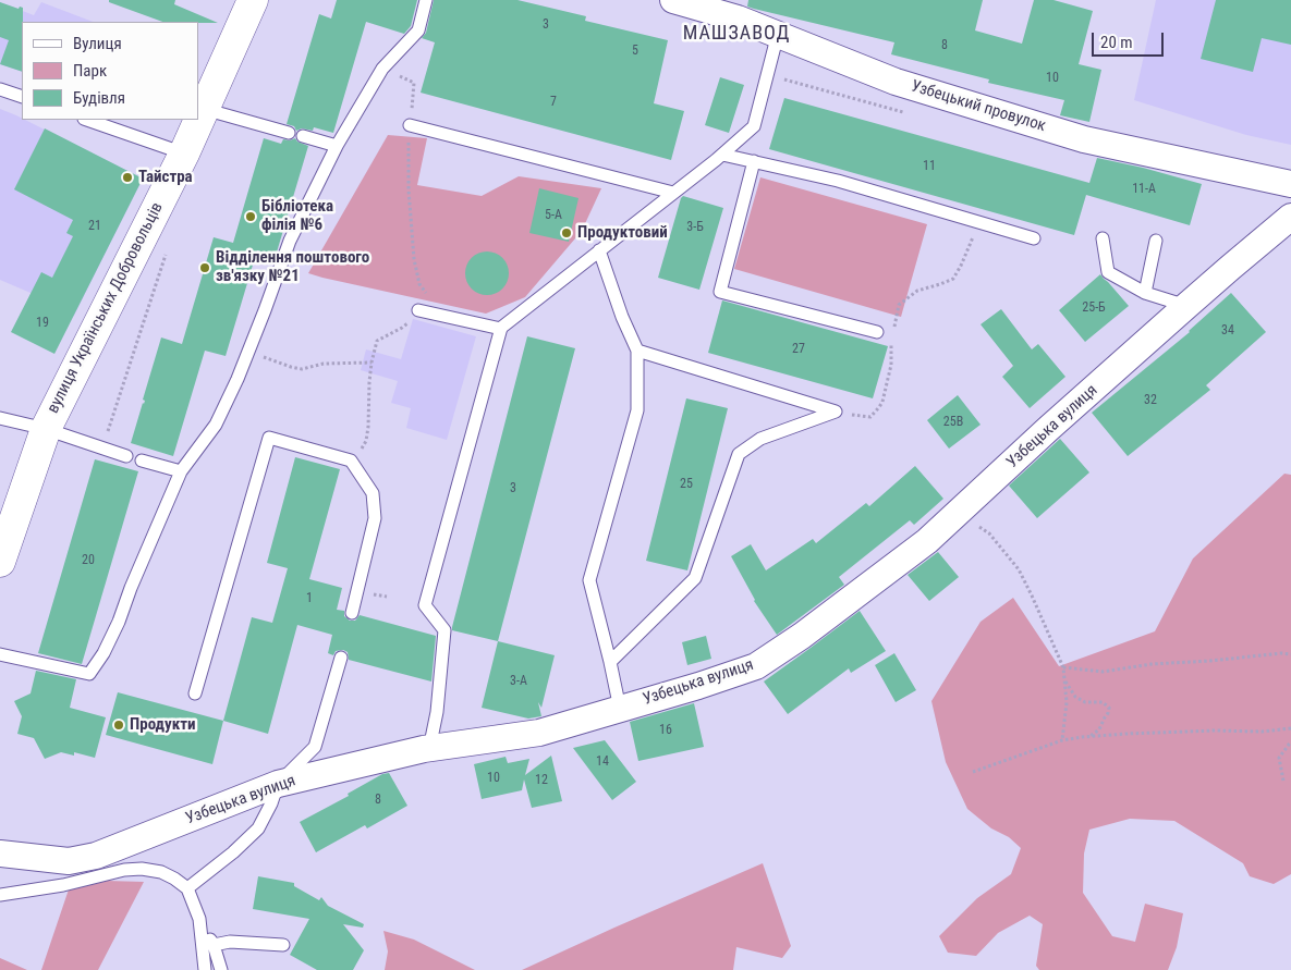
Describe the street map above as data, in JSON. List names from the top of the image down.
{
  "streets": {
    "street": ["Узбецький провулок", "вулиця Українських Добровольців", "Узбецька вулиця"]
  },
  "districts": ["МАШЗАВОД"],
  "places": [
    "Тайстра",
    "Бібліотека філія №6",
    "Продуктовий",
    "Відділення поштового зв'язку №21",
    "Продукти"
  ],
  "house_numbers": [
    "3",
    "8",
    "5",
    "10",
    "7",
    "11",
    "11-А",
    "5-А",
    "21",
    "3-Б",
    "25-Б",
    "19",
    "34",
    "27",
    "32",
    "25B",
    "25",
    "3",
    "20",
    "1",
    "3-А",
    "16",
    "14",
    "10",
    "12",
    "8"
  ],
  "legend": ["Вулиця", "Парк", "Будівля"],
  "scale_bar": "20 m"
}
